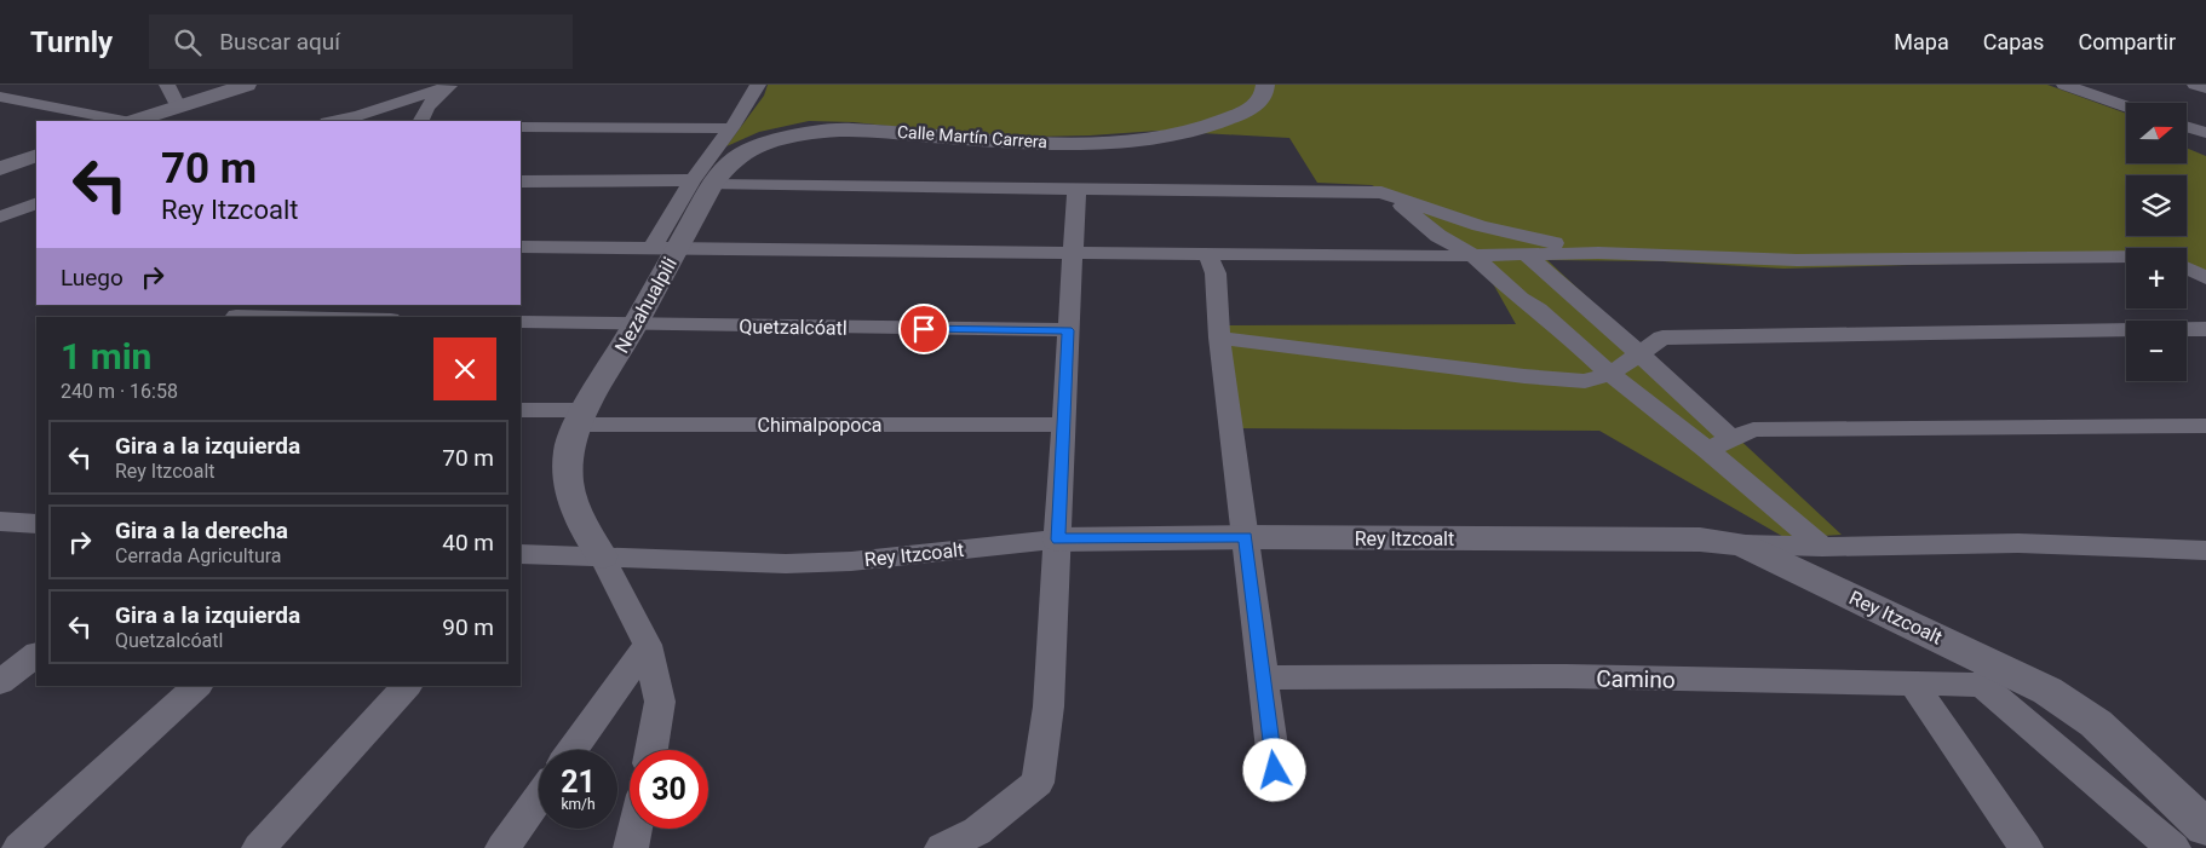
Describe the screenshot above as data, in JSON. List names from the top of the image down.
{
  "streets": {
    "street": [
      "Calle Martín Carrera",
      "Nezahualpili",
      "Quetzalcóatl",
      "Chimalpopoca",
      "Rey Itzcoalt",
      "Camino"
    ]
  },
  "crossings": [
    ["Calle Martín Carrera", "Nezahualpili"],
    ["Nezahualpili", "Quetzalcóatl"],
    ["Nezahualpili", "Chimalpopoca"],
    ["Nezahualpili", "Rey Itzcoalt"],
    ["Rey Itzcoalt", "Camino"]
  ],
  "north": "right",
  "page": {
    "header": "Turnly",
    "search": "Buscar aquí",
    "nav": ["Mapa", "Capas", "Compartir"],
    "map_buttons": ["+", "−"],
    "turn": ["70 m", "Rey Itzcoalt"],
    "then": "Luego",
    "heading": ["1 min", "240 m · 16:58"],
    "list": [
      {
        "name": "Gira a la izquierda",
        "note": "Rey Itzcoalt",
        "value": "70 m"
      },
      {
        "name": "Gira a la derecha",
        "note": "Cerrada Agricultura",
        "value": "40 m"
      },
      {
        "name": "Gira a la izquierda",
        "note": "Quetzalcóatl",
        "value": "90 m"
      }
    ],
    "speed": "21 km/h",
    "limit": "30"
  }
}
